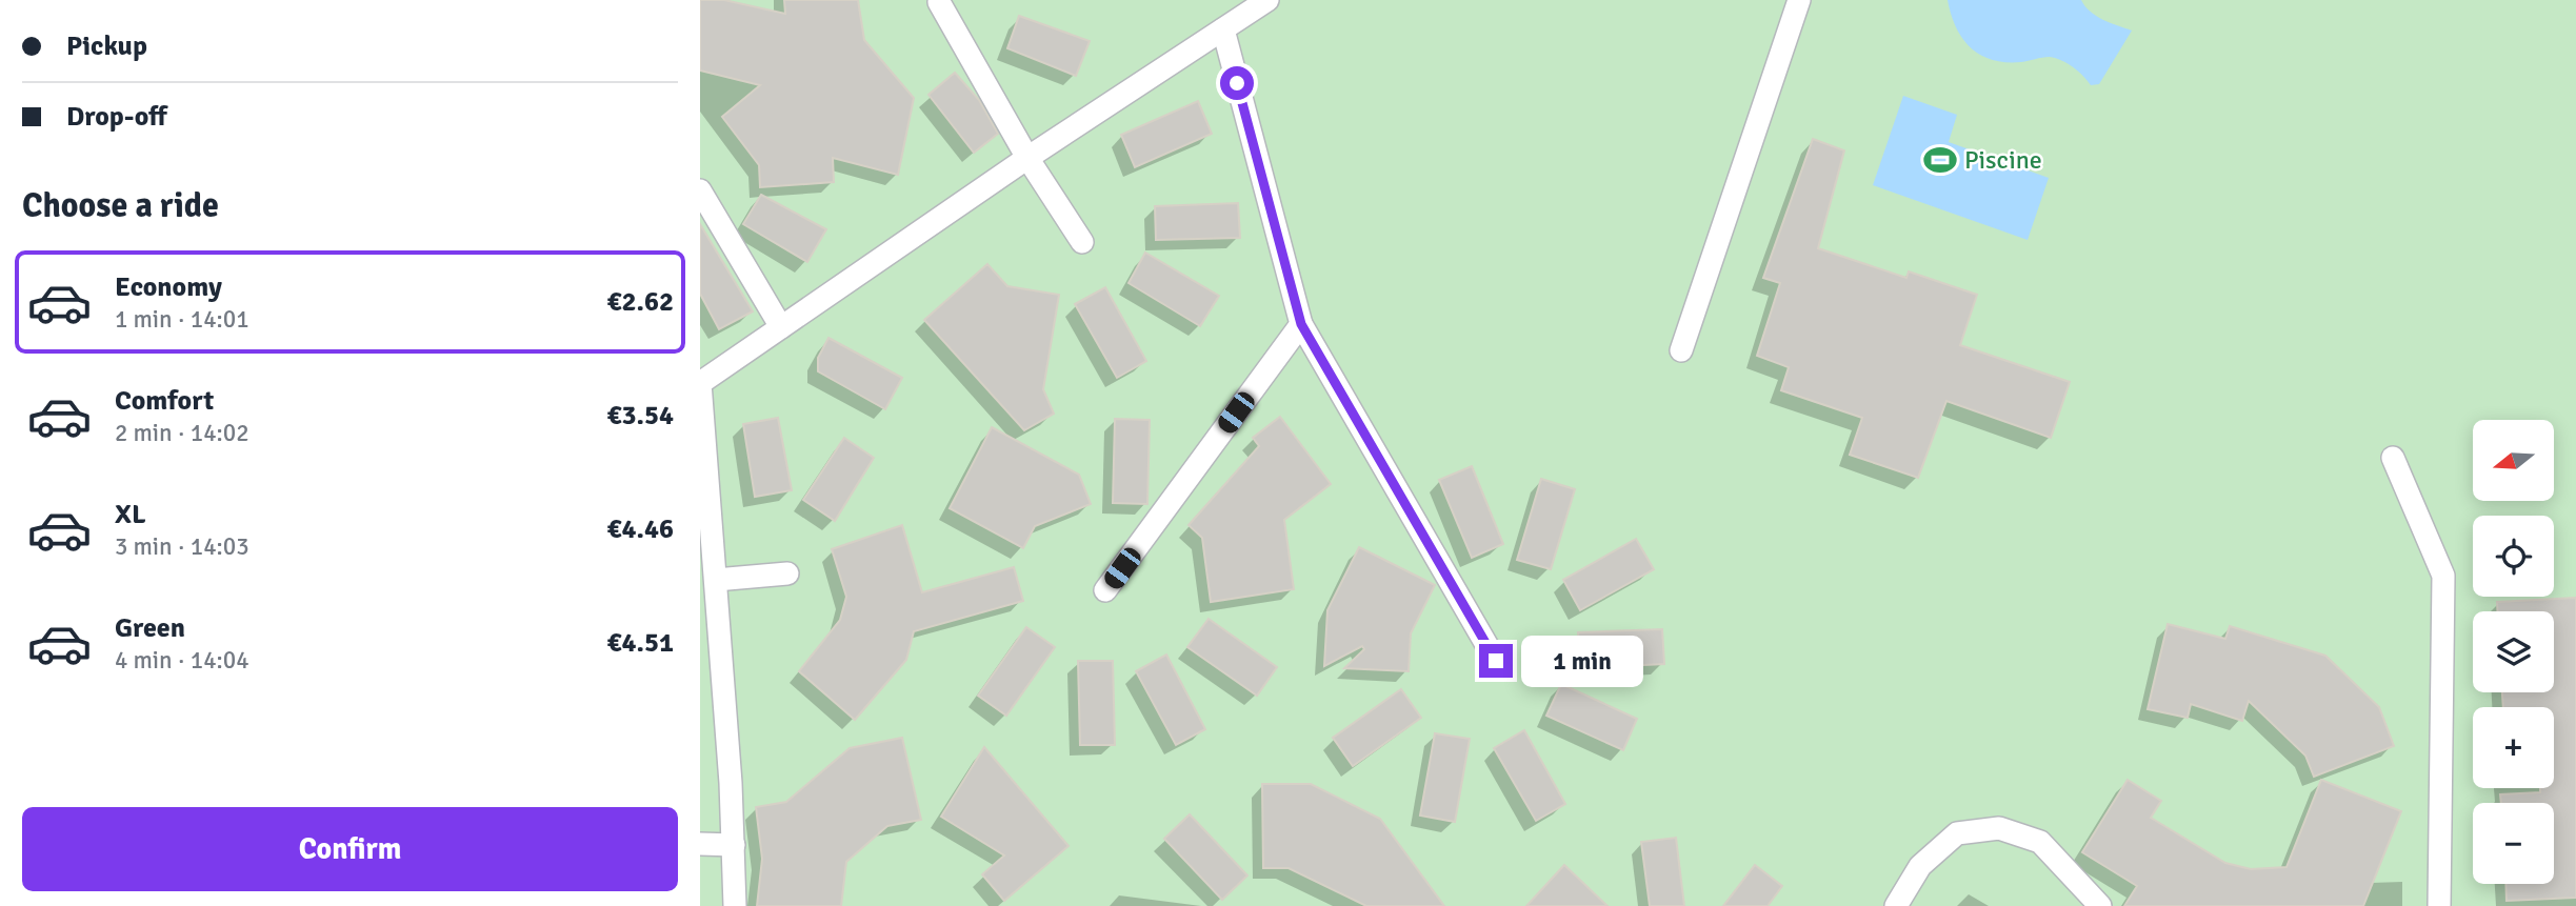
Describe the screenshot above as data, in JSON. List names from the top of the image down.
{
  "places": {
    "sports": ["Piscine"]
  },
  "north": "left",
  "page": {
    "banner": ["Pickup", "Drop-off"],
    "heading": "Choose a ride",
    "list": [
      {
        "name": "Economy",
        "note": "1 min · 14:01",
        "value": "€2.62"
      },
      {
        "name": "Comfort",
        "note": "2 min · 14:02",
        "value": "€3.54"
      },
      {
        "name": "XL",
        "note": "3 min · 14:03",
        "value": "€4.46"
      },
      {
        "name": "Green",
        "note": "4 min · 14:04",
        "value": "€4.51"
      }
    ],
    "map_buttons": ["+", "−"],
    "bubble": "1 min",
    "buttons": "Confirm"
  }
}
